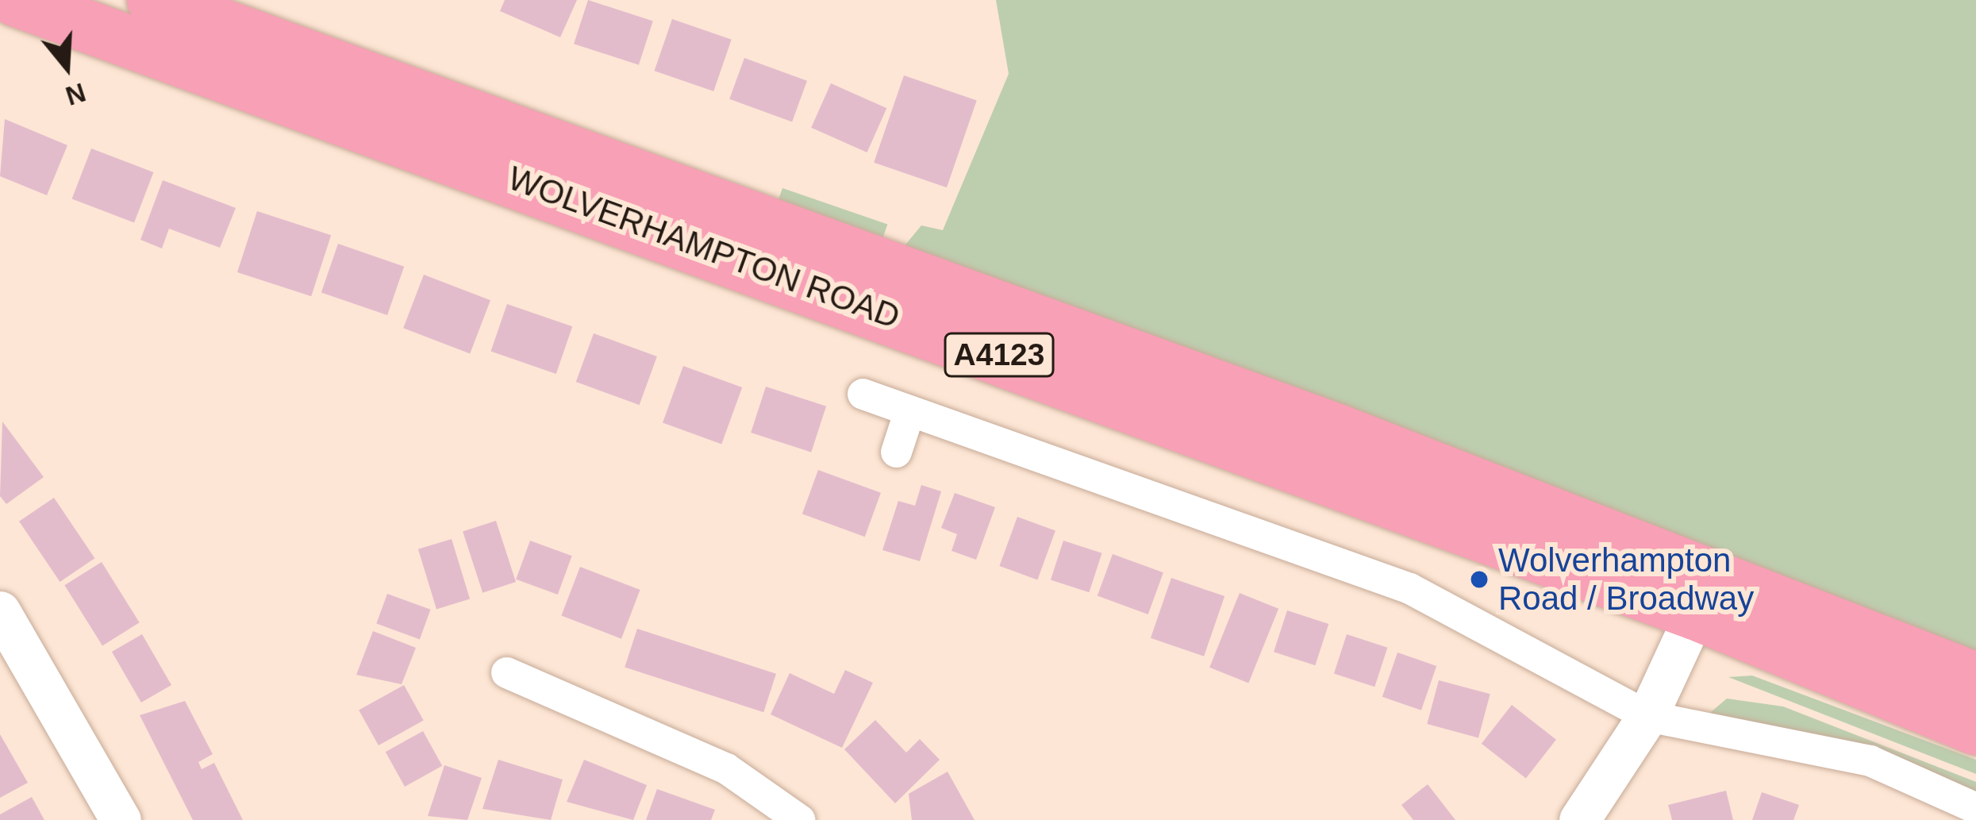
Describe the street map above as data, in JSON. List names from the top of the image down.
{
  "streets": {
    "highway": ["WOLVERHAMPTON ROAD", "A4123"]
  },
  "places": ["Wolverhampton Road / Broadway"],
  "north": "bottom"
}
